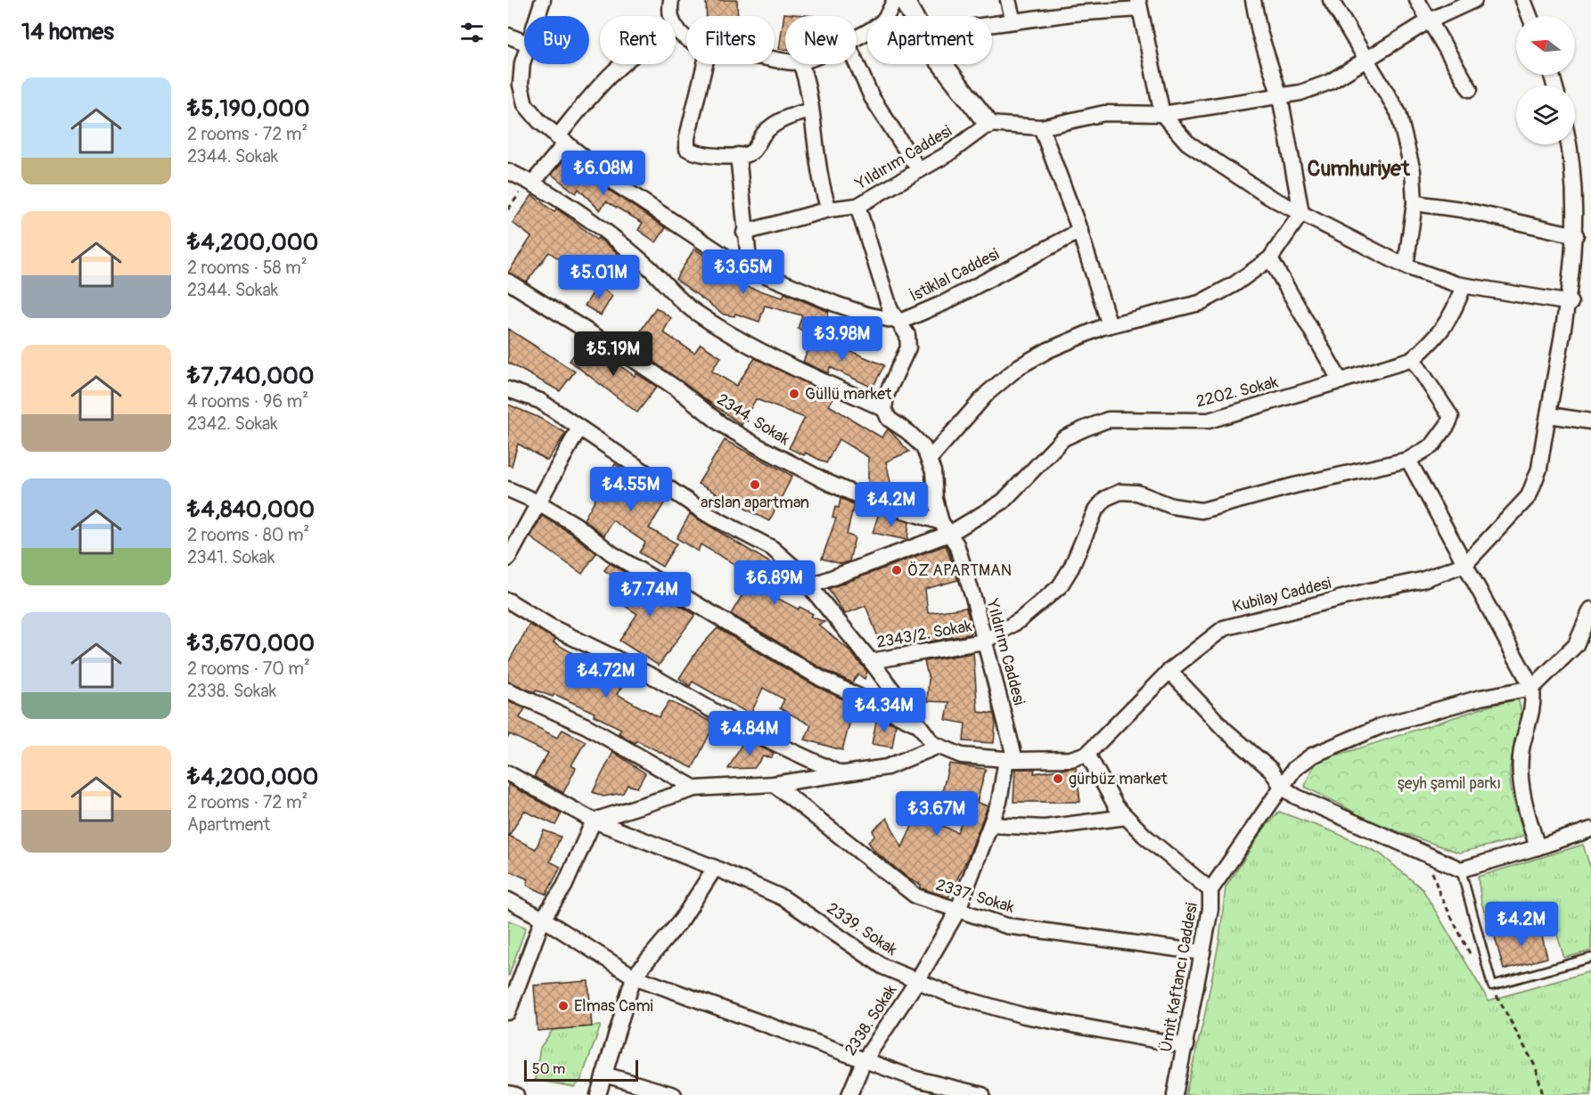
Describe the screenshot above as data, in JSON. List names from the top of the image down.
{
  "streets": {
    "street": [
      "Yıldırım Caddesi",
      "İstiklal Caddesi",
      "2202. Sokak",
      "2344. Sokak",
      "Kubilay Caddesi",
      "2343/2. Sokak",
      "2337. Sokak",
      "2339. Sokak",
      "Ümit Kaftancı Caddesi",
      "2338. Sokak"
    ]
  },
  "crossings": [
    ["Yıldırım Caddesi", "İstiklal Caddesi"],
    ["Yıldırım Caddesi", "2202. Sokak"],
    ["Yıldırım Caddesi", "2344. Sokak"],
    ["Yıldırım Caddesi", "2343/2. Sokak"],
    ["Yıldırım Caddesi", "2338. Sokak"],
    ["2202. Sokak", "2344. Sokak"],
    ["Kubilay Caddesi", "Ümit Kaftancı Caddesi"],
    ["2337. Sokak", "Ümit Kaftancı Caddesi"],
    ["2337. Sokak", "2338. Sokak"],
    ["2339. Sokak", "Ümit Kaftancı Caddesi"],
    ["2339. Sokak", "2338. Sokak"]
  ],
  "districts": ["Cumhuriyet"],
  "parks": ["şeyh şamil parkı"],
  "places": [
    "Güllü market",
    "arslan apartman",
    "ÖZ APARTMAN",
    "gürbüz market",
    "Elmas Cami"
  ],
  "scale_bar": "50 m",
  "north": "left",
  "page": {
    "heading": "14 homes",
    "chip": [
      "Buy",
      "Rent",
      "Filters",
      "New",
      "Apartment"
    ],
    "list": [
      {
        "name": "₺5,190,000",
        "note": "2 rooms · 72 m² · 2344. Sokak"
      },
      {
        "name": "₺4,200,000",
        "note": "2 rooms · 58 m² · 2344. Sokak"
      },
      {
        "name": "₺7,740,000",
        "note": "4 rooms · 96 m² · 2342. Sokak"
      },
      {
        "name": "₺4,840,000",
        "note": "2 rooms · 80 m² · 2341. Sokak"
      },
      {
        "name": "₺3,670,000",
        "note": "2 rooms · 70 m² · 2338. Sokak"
      },
      {
        "name": "₺4,200,000",
        "note": "2 rooms · 72 m² · Apartment"
      }
    ],
    "price": [
      "₺6.08M",
      "₺3.65M",
      "₺5.01M",
      "₺3.98M",
      "₺5.19M",
      "₺4.55M",
      "₺4.2M",
      "₺6.89M",
      "₺7.74M",
      "₺4.72M",
      "₺4.34M",
      "₺4.84M",
      "₺3.67M",
      "₺4.2M"
    ],
    "scale": "50 m"
  }
}
